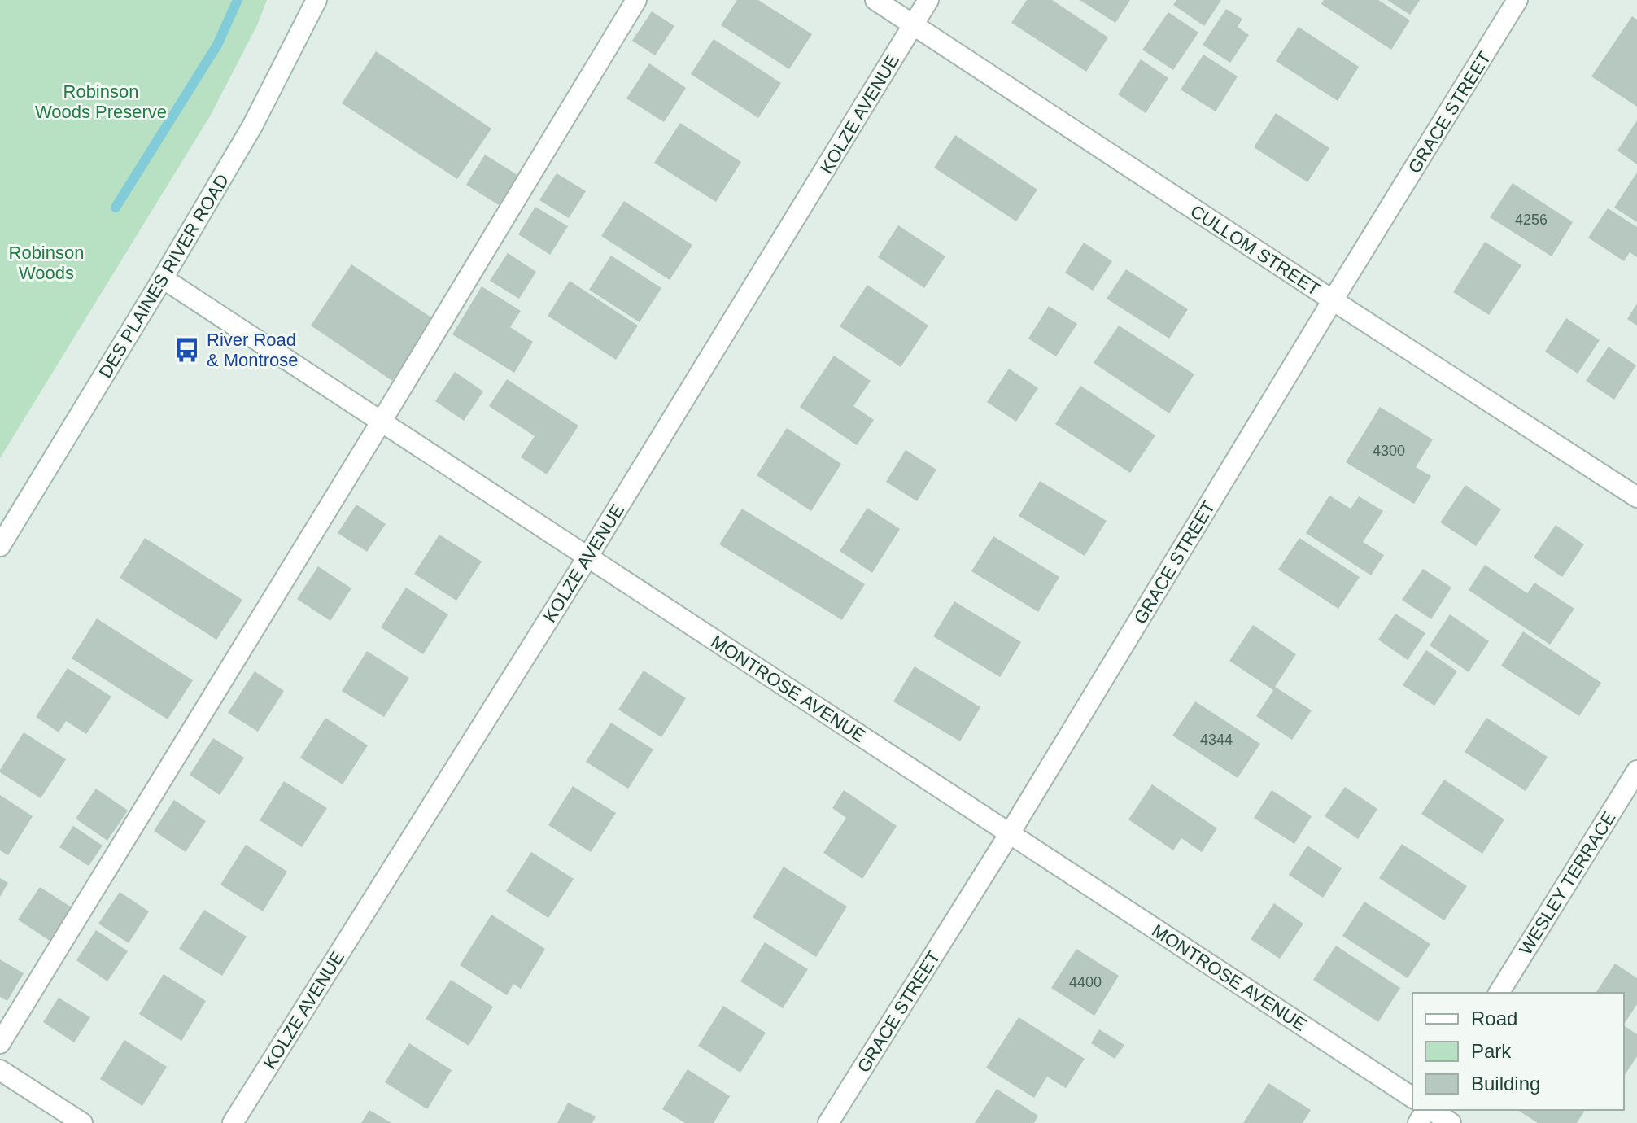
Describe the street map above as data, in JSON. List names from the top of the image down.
{
  "streets": {
    "street": [
      "GRACE STREET",
      "KOLZE AVENUE",
      "CULLOM STREET",
      "DES PLAINES RIVER ROAD",
      "MONTROSE AVENUE",
      "WESLEY TERRACE"
    ]
  },
  "crossings": [
    ["GRACE STREET", "CULLOM STREET"],
    ["GRACE STREET", "MONTROSE AVENUE"],
    ["KOLZE AVENUE", "CULLOM STREET"],
    ["KOLZE AVENUE", "MONTROSE AVENUE"],
    ["DES PLAINES RIVER ROAD", "MONTROSE AVENUE"]
  ],
  "parks": ["Robinson Woods Preserve", "Robinson Woods"],
  "places": {
    "bus stop": ["River Road & Montrose"]
  },
  "house_numbers": [
    "4256",
    "4300",
    "4344",
    "4400"
  ],
  "legend": ["Road", "Park", "Building"]
}
